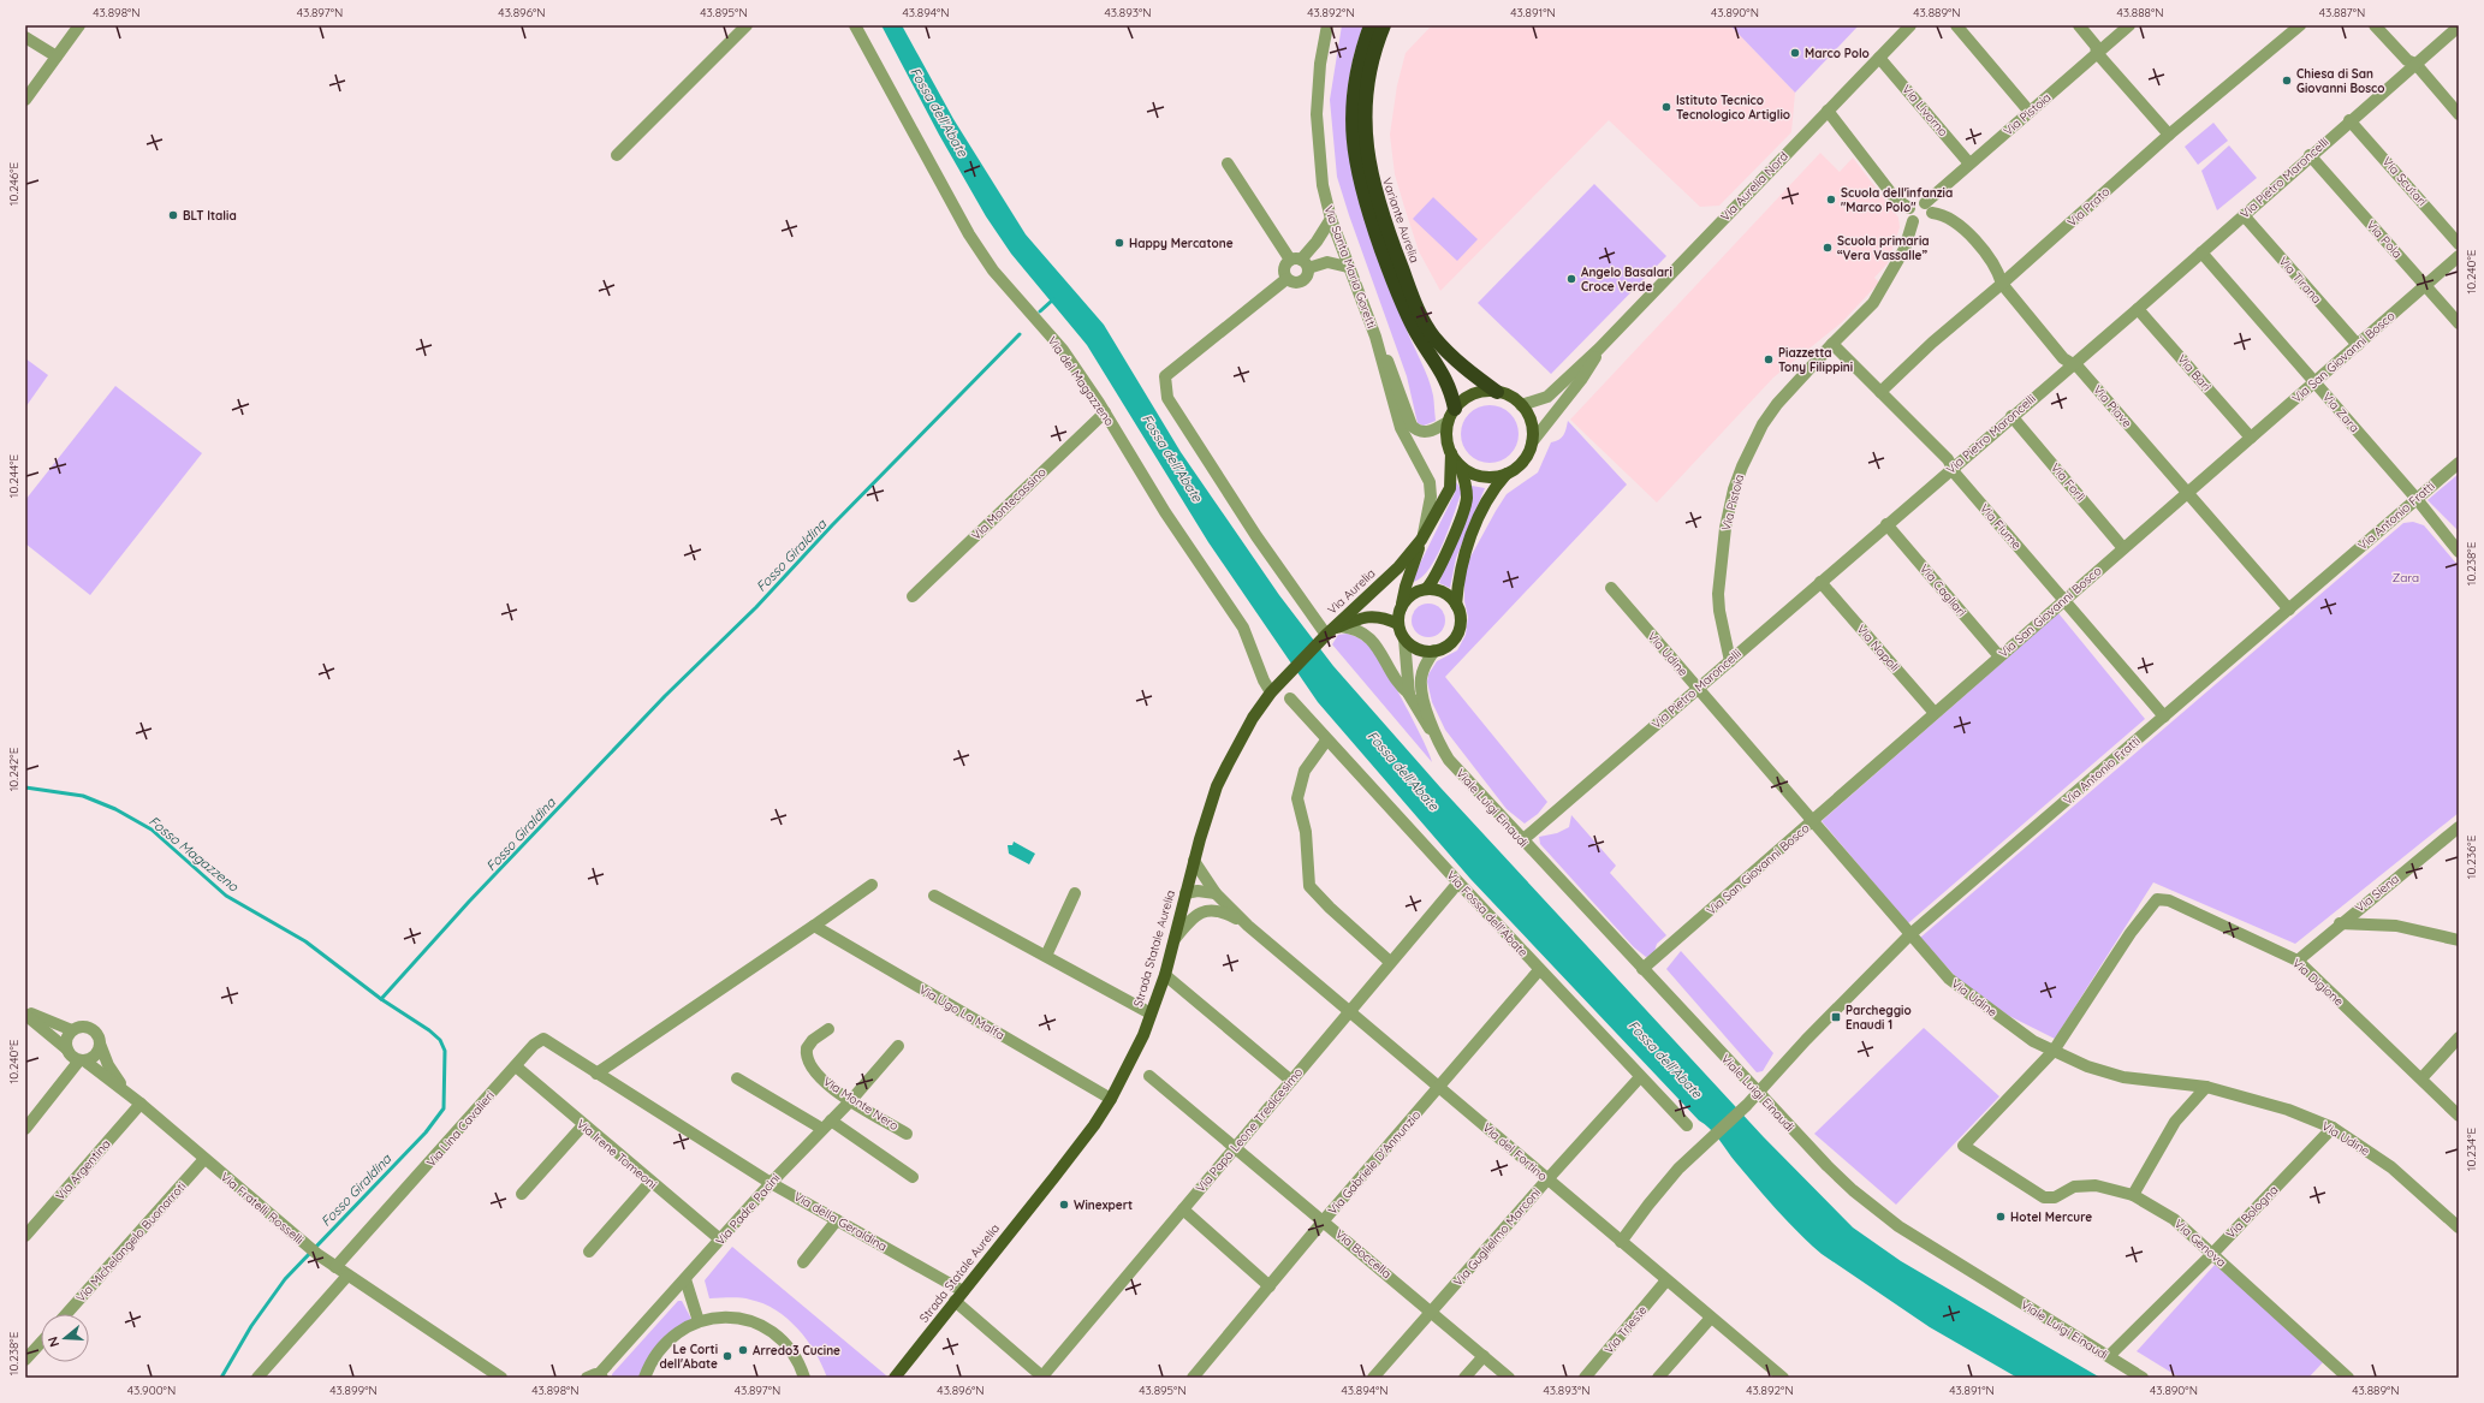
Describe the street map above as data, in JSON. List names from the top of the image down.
{
  "streets": {
    "highway": ["Variante Aurelia"],
    "main road": ["Via Aurelia", "Strada Statale Aurelia"],
    "street": [
      "Via Livorno",
      "Via Pistoia",
      "Via Pietro Maroncelli",
      "Via Scutari",
      "Via Aurelia Nord",
      "Via Prato",
      "Via Pola",
      "Via Santa Maria Goretti",
      "Via Tirana",
      "Via San Giovanni Bosco",
      "Via Bari",
      "Via del Magazzeno",
      "Via Piave",
      "Via Zara",
      "Via Forlì",
      "Via Montecassino",
      "Via Antonio Fratti",
      "Via Fiume",
      "Via Cagliari",
      "Via Napoli",
      "Via Udine",
      "Viale Luigi Einaudi",
      "Via Siena",
      "Via Fossa dell'Abate",
      "Via Digione",
      "Via Ugo La Malfa",
      "Via Monte Nero",
      "Via Lina Cavalieri",
      "Via Papa Leone Tredicesimo",
      "Via del Fortino",
      "Via Irene Tomeoni",
      "Via Gabriele D'Annunzio",
      "Via Argentina",
      "Via Fratelli Rosselli",
      "Via Padre Pacini",
      "Via Bologna",
      "Via della Geraldina",
      "Via Guglielmo Marconi",
      "Via Michelangelo Buonarroti",
      "Via Genova",
      "Via Boccella",
      "Via Trieste"
    ]
  },
  "crossings": [
    ["Via Livorno", "Via Pistoia"],
    ["Via Livorno", "Via Aurelia Nord"],
    ["Via Pistoia", "Via Pietro Maroncelli"],
    ["Via Pistoia", "Via Piave"],
    ["Via Pistoia", "Via Fiume"],
    ["Via Pietro Maroncelli", "Via Scutari"],
    ["Via Pietro Maroncelli", "Via Pola"],
    ["Via Pietro Maroncelli", "Via Tirana"],
    ["Via Pietro Maroncelli", "Via Bari"],
    ["Via Pietro Maroncelli", "Via Piave"],
    ["Via Pietro Maroncelli", "Via Zara"],
    ["Via Pietro Maroncelli", "Via Forlì"],
    ["Via Pietro Maroncelli", "Via Fiume"],
    ["Via Pietro Maroncelli", "Via Cagliari"],
    ["Via Pietro Maroncelli", "Via Napoli"],
    ["Via Pietro Maroncelli", "Via Udine"],
    ["Via Pietro Maroncelli", "Viale Luigi Einaudi"],
    ["Via Aurelia Nord", "Variante Aurelia"],
    ["Via Aurelia Nord", "Via Santa Maria Goretti"],
    ["Via Aurelia Nord", "Via Aurelia"],
    ["Via Prato", "Via Piave"],
    ["Via Prato", "Via Fiume"],
    ["Variante Aurelia", "Via Santa Maria Goretti"],
    ["Variante Aurelia", "Via Aurelia"],
    ["Via Pola", "Via San Giovanni Bosco"],
    ["Via Santa Maria Goretti", "Via Aurelia"],
    ["Via Tirana", "Via San Giovanni Bosco"],
    ["Via San Giovanni Bosco", "Via Bari"],
    ["Via San Giovanni Bosco", "Via Piave"],
    ["Via San Giovanni Bosco", "Via Zara"],
    ["Via San Giovanni Bosco", "Via Forlì"],
    ["Via San Giovanni Bosco", "Via Fiume"],
    ["Via San Giovanni Bosco", "Via Cagliari"],
    ["Via San Giovanni Bosco", "Via Napoli"],
    ["Via San Giovanni Bosco", "Via Udine"],
    ["Via San Giovanni Bosco", "Viale Luigi Einaudi"],
    ["Via del Magazzeno", "Via Montecassino"],
    ["Via del Magazzeno", "Strada Statale Aurelia"],
    ["Via Piave", "Via Antonio Fratti"],
    ["Via Zara", "Via Antonio Fratti"],
    ["Via Antonio Fratti", "Via Fiume"],
    ["Via Antonio Fratti", "Via Udine"],
    ["Via Antonio Fratti", "Viale Luigi Einaudi"],
    ["Via Antonio Fratti", "Via del Fortino"],
    ["Via Aurelia", "Viale Luigi Einaudi"],
    ["Via Aurelia", "Strada Statale Aurelia"],
    ["Via Udine", "Via Digione"],
    ["Via Udine", "Via Bologna"],
    ["Via Udine", "Via Genova"],
    ["Viale Luigi Einaudi", "Strada Statale Aurelia"],
    ["Viale Luigi Einaudi", "Via Bologna"],
    ["Via Siena", "Via Digione"],
    ["Via Fossa dell'Abate", "Via Papa Leone Tredicesimo"],
    ["Via Fossa dell'Abate", "Via Gabriele D'Annunzio"],
    ["Via Fossa dell'Abate", "Via Guglielmo Marconi"],
    ["Strada Statale Aurelia", "Via Ugo La Malfa"],
    ["Strada Statale Aurelia", "Via del Fortino"],
    ["Strada Statale Aurelia", "Via della Geraldina"],
    ["Via Digione", "Via Genova"],
    ["Via Monte Nero", "Via Padre Pacini"],
    ["Via Lina Cavalieri", "Via Irene Tomeoni"],
    ["Via Lina Cavalieri", "Via Fratelli Rosselli"],
    ["Via Lina Cavalieri", "Via della Geraldina"],
    ["Via Papa Leone Tredicesimo", "Via del Fortino"],
    ["Via Papa Leone Tredicesimo", "Via della Geraldina"],
    ["Via Papa Leone Tredicesimo", "Via Boccella"],
    ["Via del Fortino", "Via Gabriele D'Annunzio"],
    ["Via del Fortino", "Via Guglielmo Marconi"],
    ["Via del Fortino", "Via Trieste"],
    ["Via Irene Tomeoni", "Via Padre Pacini"],
    ["Via Gabriele D'Annunzio", "Via Boccella"],
    ["Via Argentina", "Via Fratelli Rosselli"],
    ["Via Fratelli Rosselli", "Via Michelangelo Buonarroti"],
    ["Via Padre Pacini", "Via della Geraldina"],
    ["Via Bologna", "Via Genova"],
    ["Via Guglielmo Marconi", "Via Boccella"]
  ],
  "water": ["Fossa dell'Abate", "Fosso Giraldina", "Fosso Magazzeno"],
  "parks": ["Zara"],
  "places": {
    "other": [
      "Marco Polo",
      "Chiesa di San Giovanni Bosco",
      "Istituto Tecnico Tecnologico Artiglio",
      "Scuola dell'infanzia \"Marco Polo\"",
      "BLT Italia",
      "Happy Mercatone",
      "Scuola primaria “Vera Vassalle”",
      "Angelo Basalari Croce Verde",
      "Piazzetta Tony Filippini",
      "Winexpert",
      "Hotel Mercure",
      "Arredo3 Cucine",
      "Le Corti dell'Abate"
    ],
    "transit": ["Parcheggio Enaudi 1"]
  },
  "north": "left",
  "coordinates": [
    "43.898°N",
    "43.897°N",
    "43.896°N",
    "43.895°N",
    "43.894°N",
    "43.893°N",
    "43.892°N",
    "43.891°N",
    "43.890°N",
    "43.889°N",
    "43.888°N",
    "43.887°N",
    "10.246°E",
    "10.240°E",
    "10.244°E",
    "10.238°E",
    "10.242°E",
    "10.236°E",
    "10.234°E",
    "43.900°N",
    "43.899°N"
  ]
}
